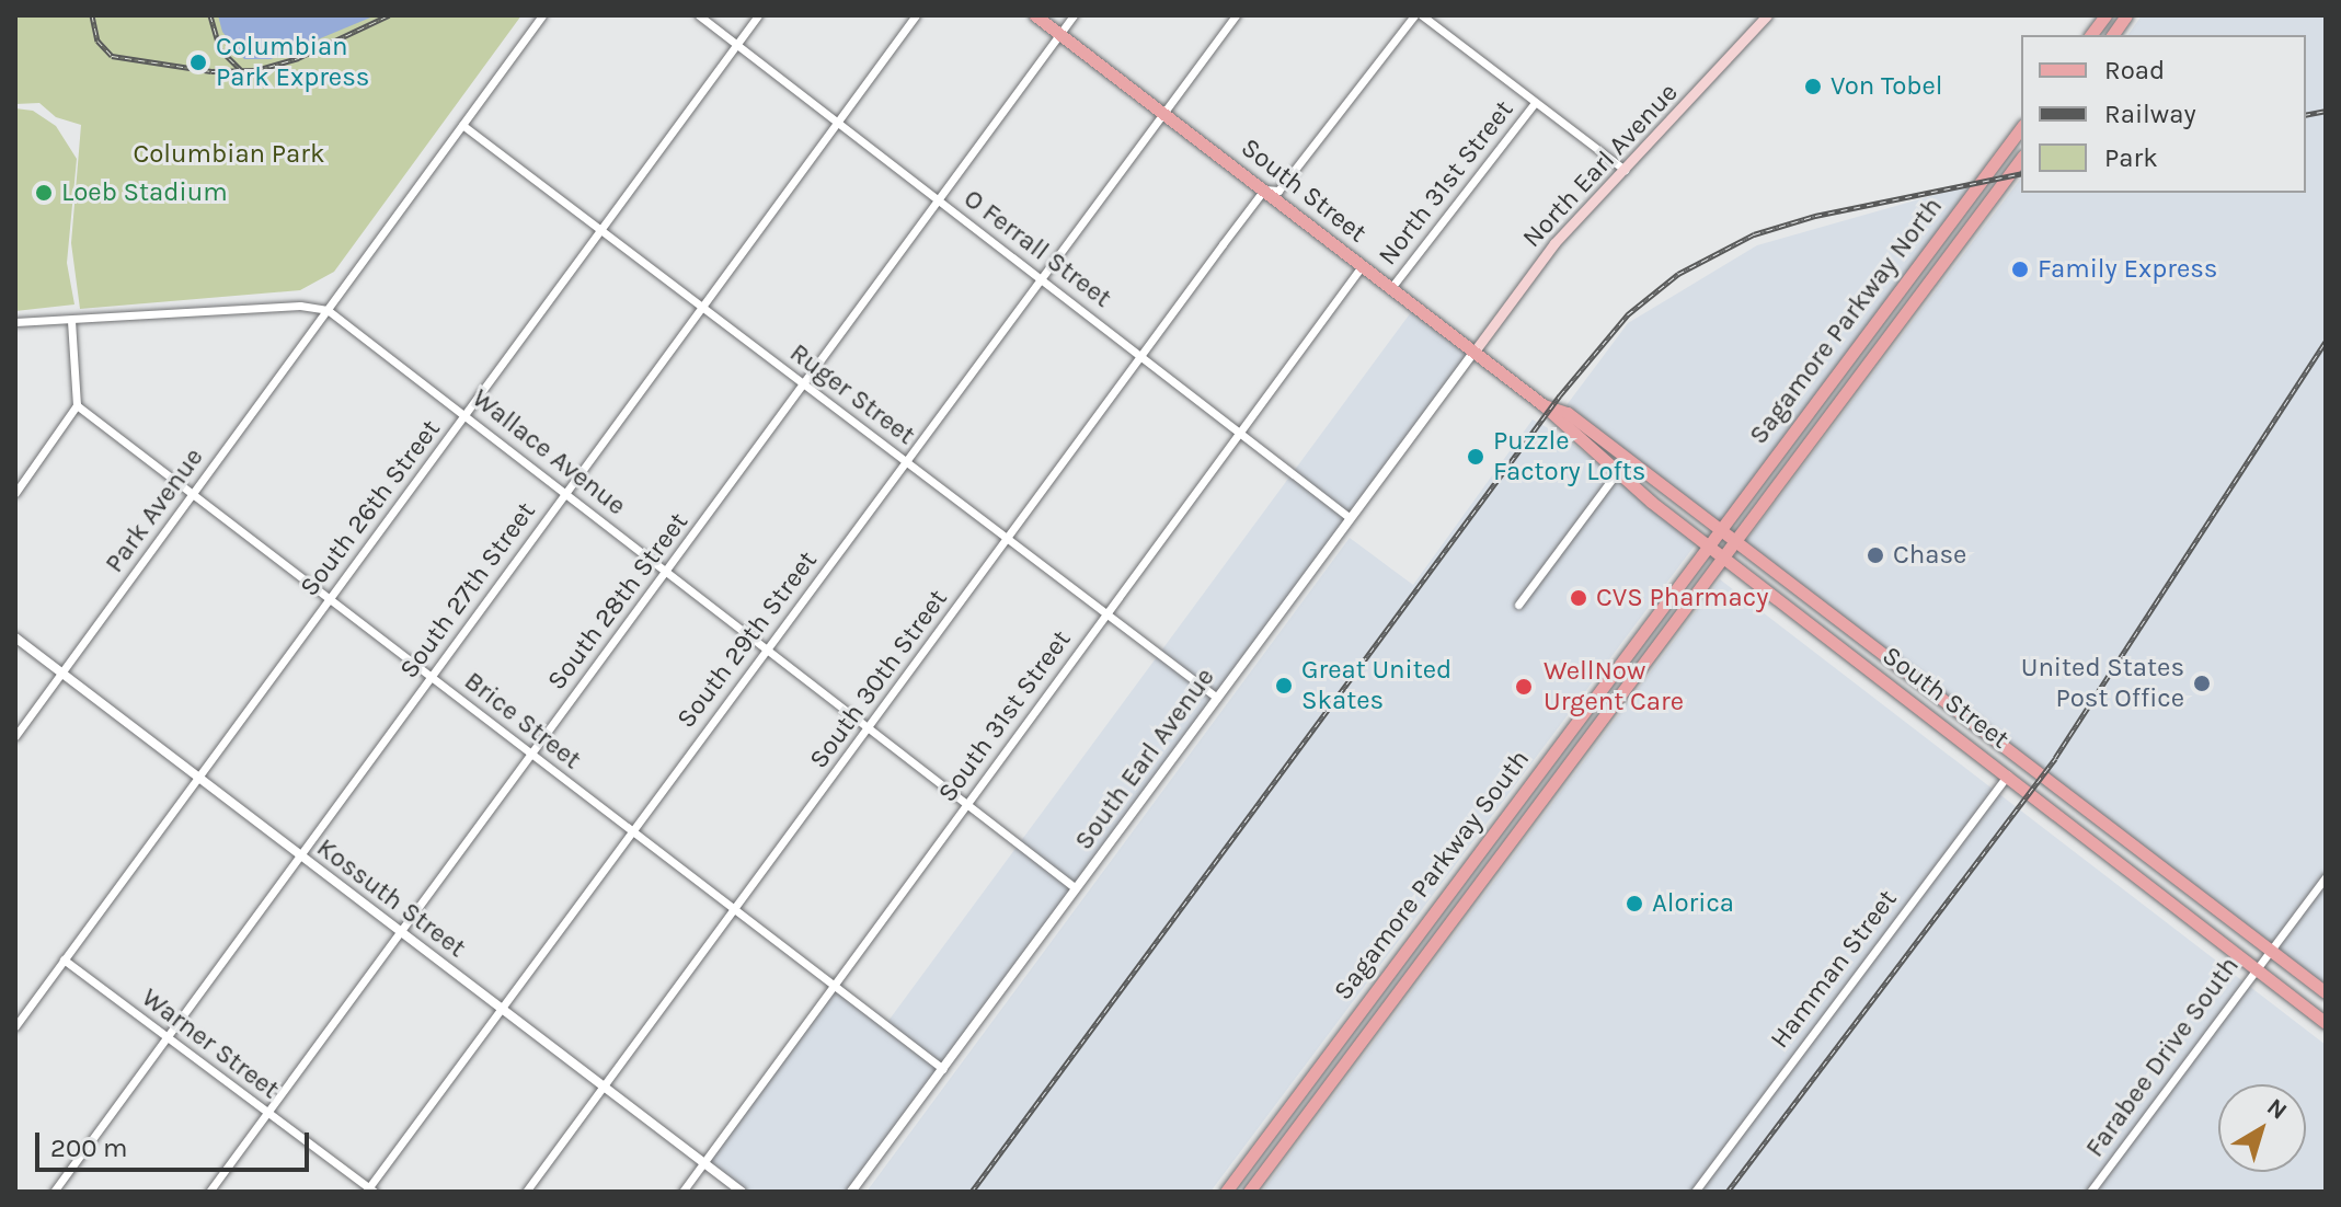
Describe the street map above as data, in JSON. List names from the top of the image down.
{
  "streets": {
    "main road": [
      "North Earl Avenue",
      "South Street",
      "Sagamore Parkway North",
      "Sagamore Parkway South"
    ],
    "street": [
      "North 31st Street",
      "O Ferrall Street",
      "Ruger Street",
      "Wallace Avenue",
      "South 26th Street",
      "Park Avenue",
      "South 27th Street",
      "South 28th Street",
      "South 29th Street",
      "South 30th Street",
      "South 31st Street",
      "Brice Street",
      "South Earl Avenue",
      "Kossuth Street",
      "Hamman Street",
      "Warner Street",
      "Farabee Drive South"
    ]
  },
  "crossings": [
    ["North Earl Avenue", "South Street"],
    ["North Earl Avenue", "South Earl Avenue"],
    ["North 31st Street", "South Street"],
    ["South Street", "Sagamore Parkway North"],
    ["South Street", "South 28th Street"],
    ["South Street", "South 29th Street"],
    ["South Street", "South 30th Street"],
    ["South Street", "South 31st Street"],
    ["South Street", "South Earl Avenue"],
    ["South Street", "Sagamore Parkway South"],
    ["South Street", "Hamman Street"],
    ["South Street", "Farabee Drive South"],
    ["O Ferrall Street", "South 26th Street"],
    ["O Ferrall Street", "South 27th Street"],
    ["O Ferrall Street", "South 28th Street"],
    ["O Ferrall Street", "South 29th Street"],
    ["O Ferrall Street", "South 30th Street"],
    ["O Ferrall Street", "South 31st Street"],
    ["O Ferrall Street", "South Earl Avenue"],
    ["Sagamore Parkway North", "Sagamore Parkway South"],
    ["Ruger Street", "South 26th Street"],
    ["Ruger Street", "South 27th Street"],
    ["Ruger Street", "South 28th Street"],
    ["Ruger Street", "South 29th Street"],
    ["Ruger Street", "South 30th Street"],
    ["Ruger Street", "South 31st Street"],
    ["Ruger Street", "South Earl Avenue"],
    ["Wallace Avenue", "South 26th Street"],
    ["Wallace Avenue", "Park Avenue"],
    ["Wallace Avenue", "South 27th Street"],
    ["Wallace Avenue", "South 28th Street"],
    ["Wallace Avenue", "South 29th Street"],
    ["Wallace Avenue", "South 30th Street"],
    ["Wallace Avenue", "South 31st Street"],
    ["Wallace Avenue", "South Earl Avenue"],
    ["South 26th Street", "Brice Street"],
    ["South 26th Street", "Kossuth Street"],
    ["South 26th Street", "Warner Street"],
    ["Park Avenue", "Brice Street"],
    ["Park Avenue", "Kossuth Street"],
    ["South 27th Street", "Brice Street"],
    ["South 27th Street", "Kossuth Street"],
    ["South 27th Street", "Warner Street"],
    ["South 28th Street", "Brice Street"],
    ["South 28th Street", "Kossuth Street"],
    ["South 28th Street", "Warner Street"],
    ["South 29th Street", "Brice Street"],
    ["South 29th Street", "Kossuth Street"],
    ["South 29th Street", "Warner Street"],
    ["South 30th Street", "Brice Street"],
    ["South 30th Street", "Kossuth Street"],
    ["South 31st Street", "Brice Street"],
    ["South 31st Street", "Kossuth Street"],
    ["Brice Street", "South Earl Avenue"]
  ],
  "parks": ["Columbian Park"],
  "places": [
    "Columbian Park Express",
    "Von Tobel",
    "Loeb Stadium",
    "Family Express",
    "Puzzle Factory Lofts",
    "Chase",
    "CVS Pharmacy",
    "United States Post Office",
    "Great United Skates",
    "WellNow Urgent Care",
    "Alorica"
  ],
  "legend": ["Road", "Railway", "Park"],
  "scale_bar": "200 m",
  "north": "top right"
}
